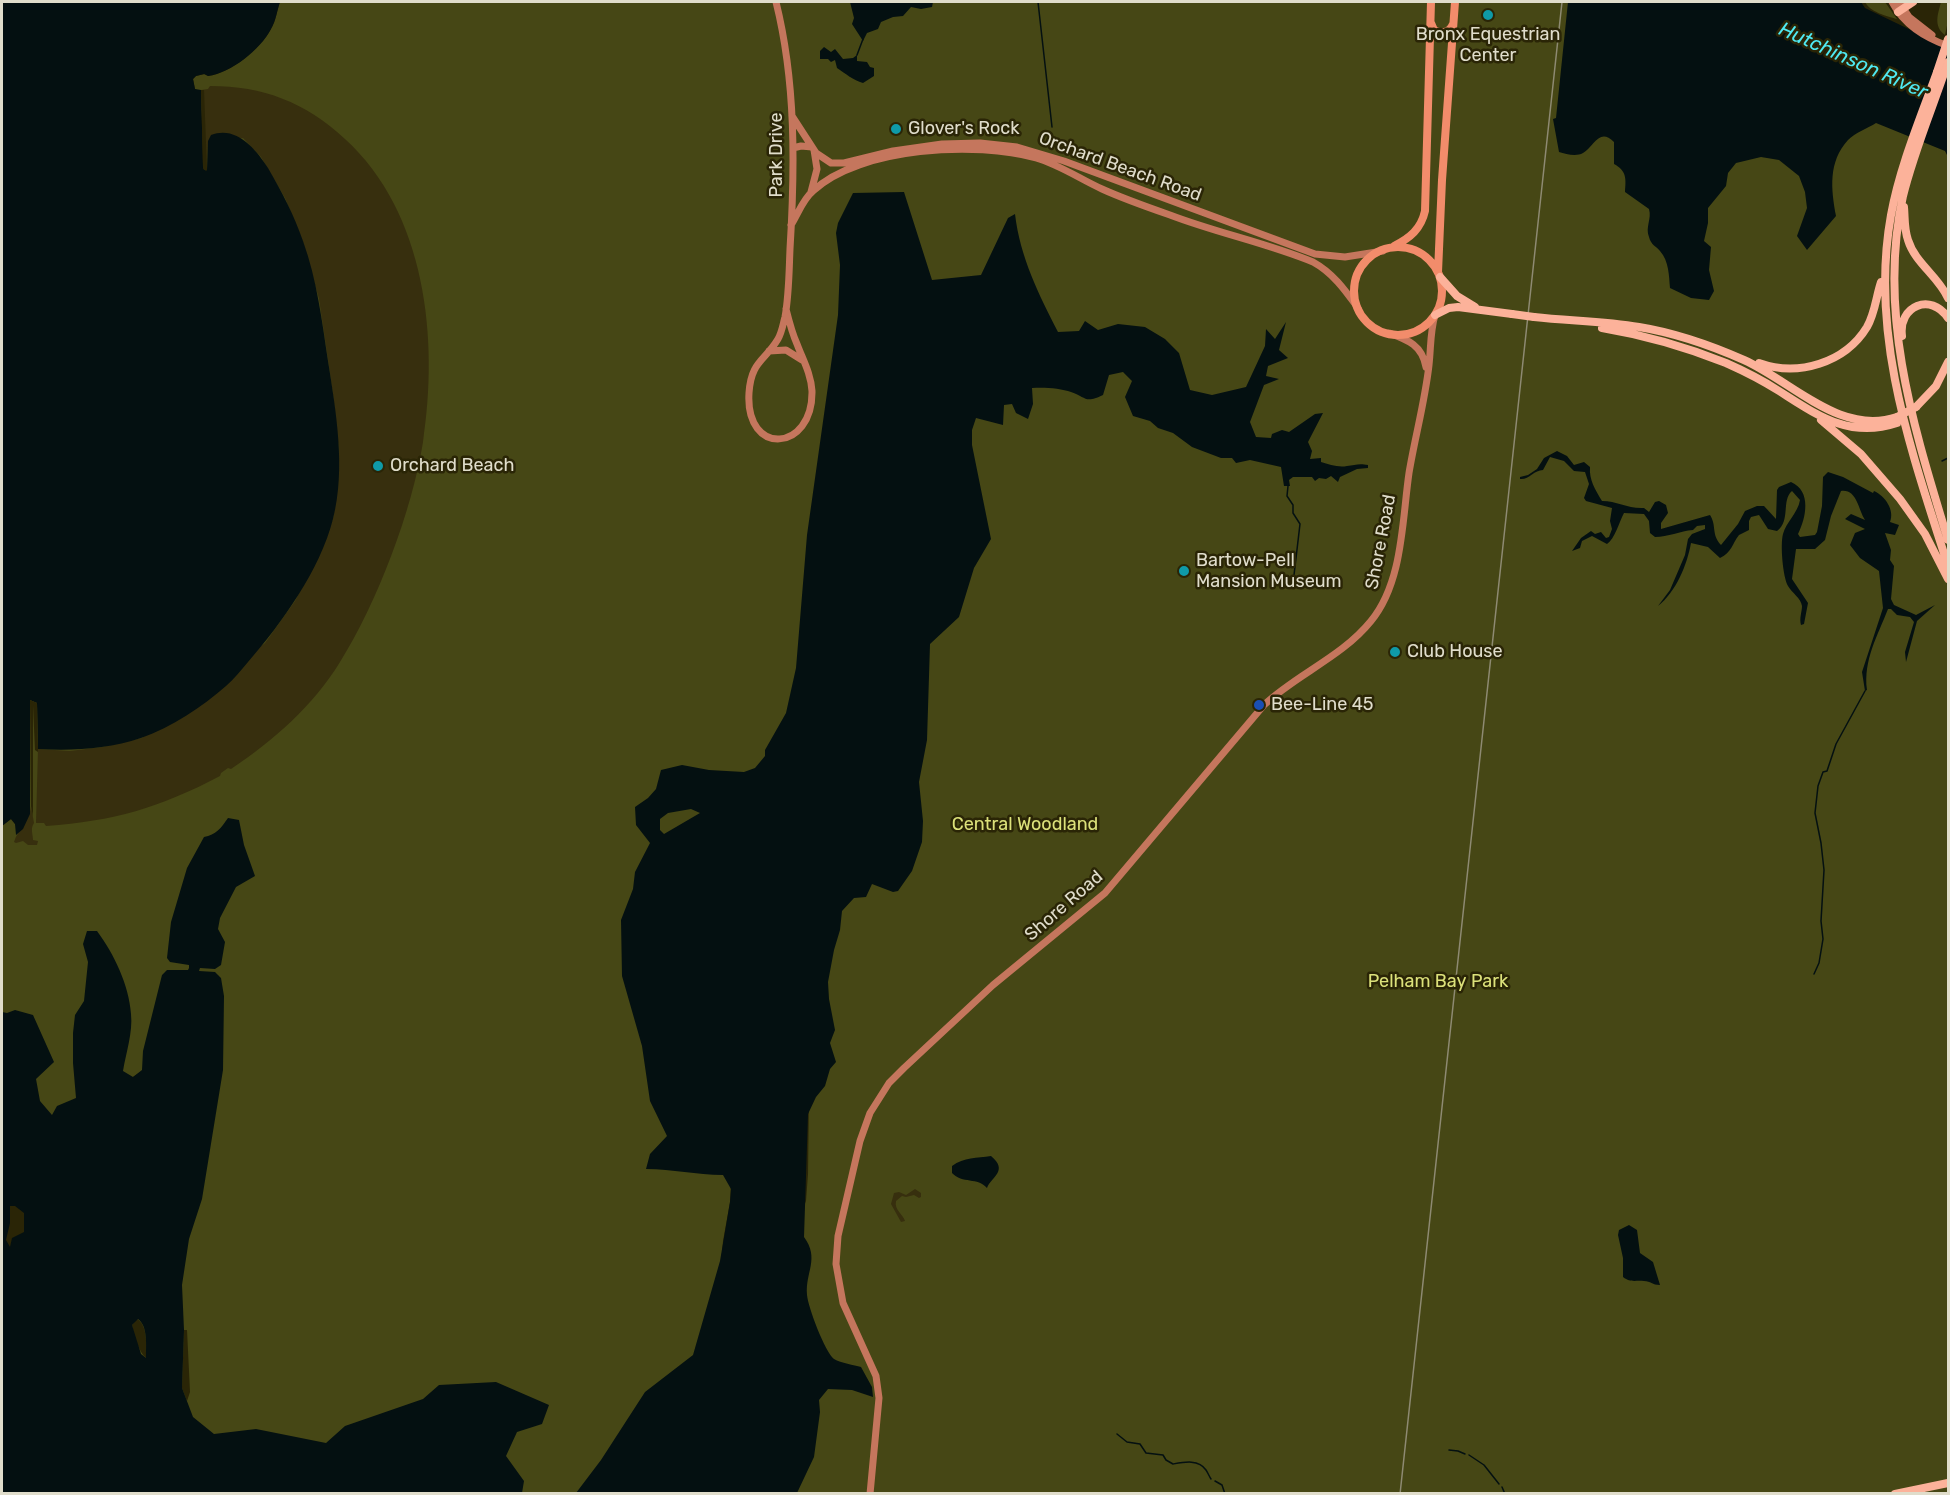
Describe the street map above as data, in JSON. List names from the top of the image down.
{
  "streets": {
    "street": ["Park Drive", "Orchard Beach Road", "Shore Road"]
  },
  "crossings": [
    ["Park Drive", "Orchard Beach Road"],
    ["Orchard Beach Road", "Shore Road"]
  ],
  "water": ["Hutchinson River"],
  "parks": ["Central Woodland", "Pelham Bay Park"],
  "places": [
    "Bronx Equestrian Center",
    "Glover's Rock",
    "Orchard Beach",
    "Bartow-Pell Mansion Museum",
    "Club House",
    "Bee-Line 45"
  ]
}
